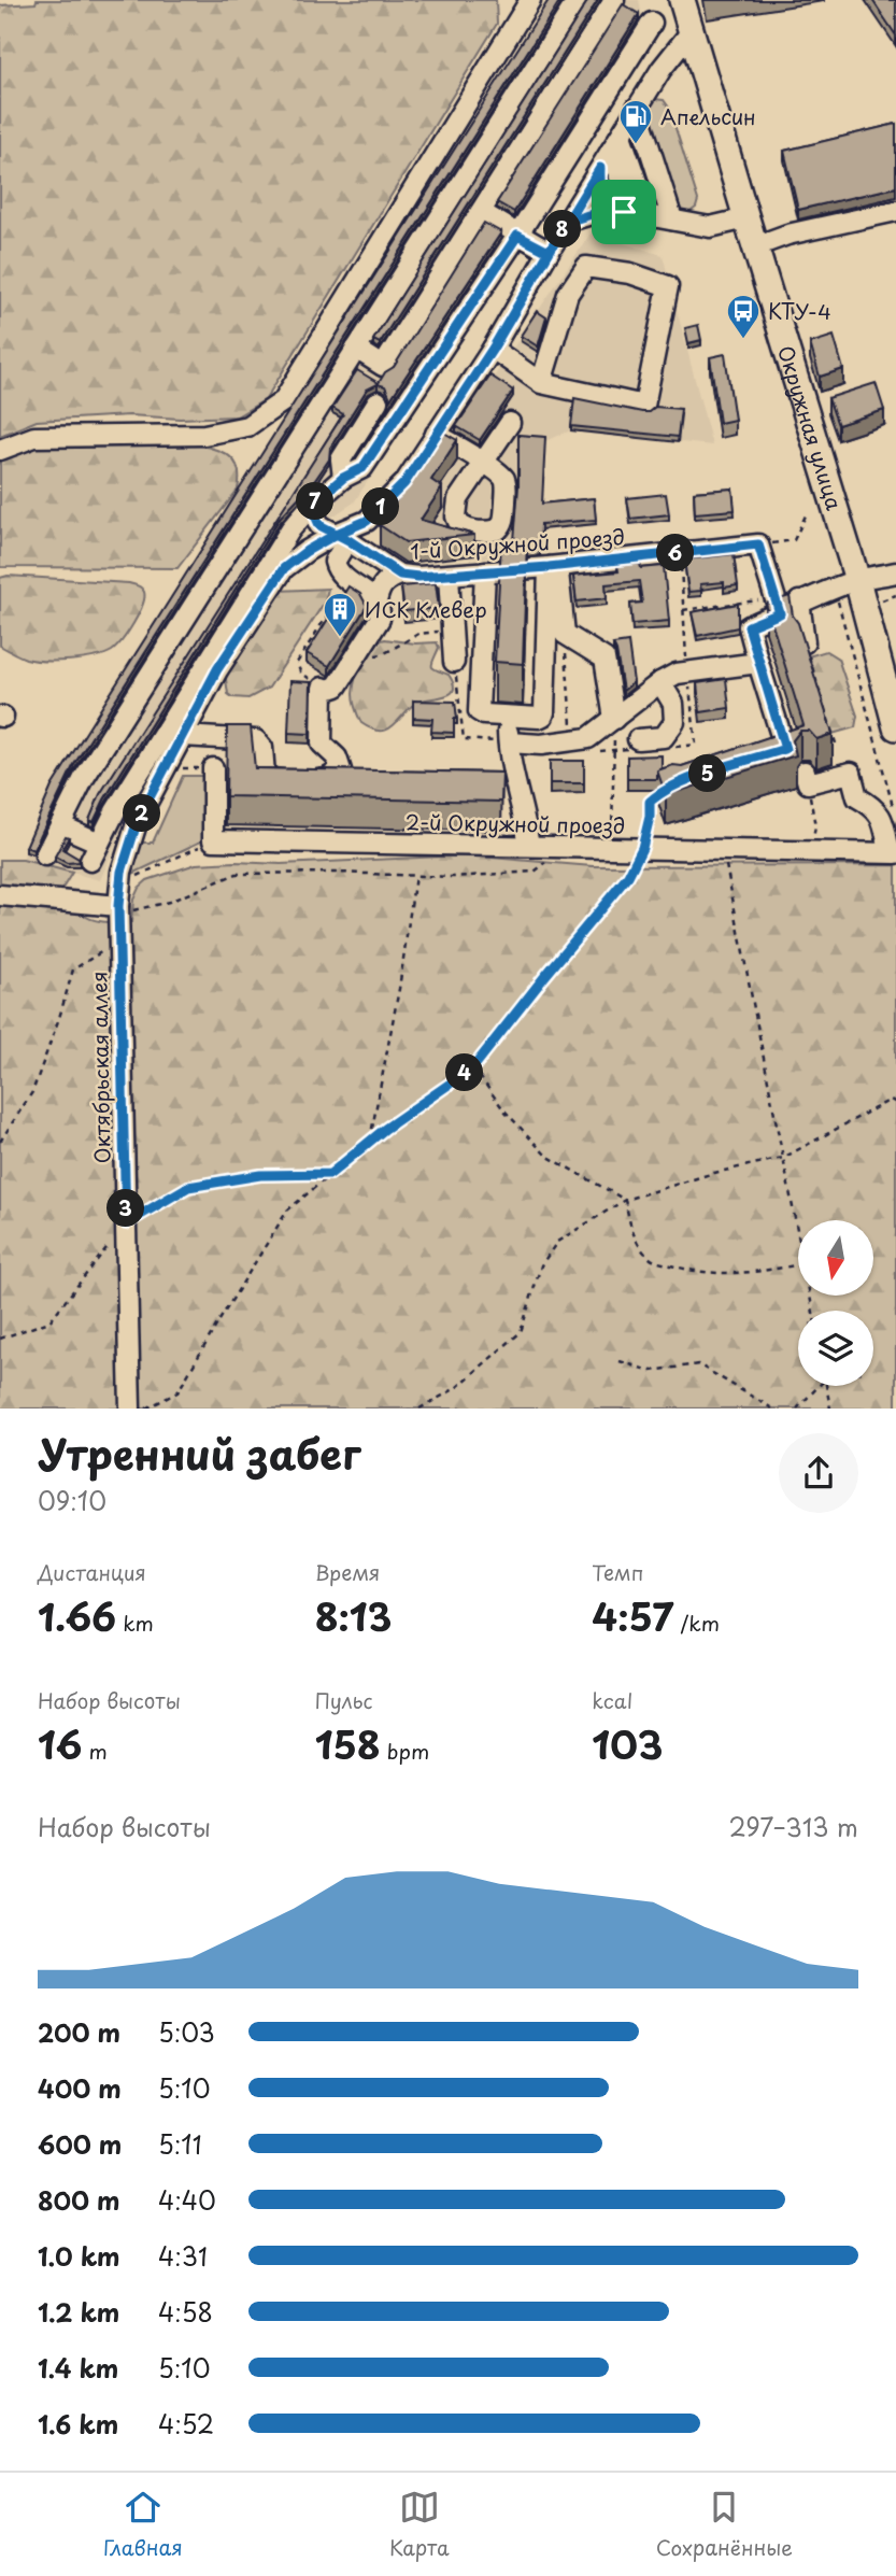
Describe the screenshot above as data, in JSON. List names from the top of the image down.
{
  "streets": {
    "main road": ["Окружная улица"],
    "street": ["1-й Окружной проезд", "2-й Окружной проезд", "Октябрьская аллея"]
  },
  "crossings": [
    ["Окружная улица", "Октябрьская аллея"],
    ["1-й Окружной проезд", "Октябрьская аллея"]
  ],
  "places": {
    "fuel station": ["Апельсин"],
    "bus stop": ["КТУ-4"],
    "building": ["ИСК Клевер"]
  },
  "north": "bottom",
  "page": {
    "pins": [
      "8",
      "7",
      "1",
      "6",
      "5",
      "2",
      "4",
      "3"
    ],
    "heading": ["Утренний забег", "09:10"],
    "stats": [
      ["Дистанция", "1.66 km"],
      ["Время", "8:13"],
      ["Темп", "4:57 /km"],
      ["Набор высоты", "16 m"],
      ["Пульс", "158 bpm"],
      ["kcal", "103"]
    ],
    "chart": ["Набор высоты", "297–313 m"],
    "list": [
      {
        "name": "200 m",
        "note": "5:03"
      },
      {
        "name": "400 m",
        "note": "5:10"
      },
      {
        "name": "600 m",
        "note": "5:11"
      },
      {
        "name": "800 m",
        "note": "4:40"
      },
      {
        "name": "1.0 km",
        "note": "4:31"
      },
      {
        "name": "1.2 km",
        "note": "4:58"
      },
      {
        "name": "1.4 km",
        "note": "5:10"
      },
      {
        "name": "1.6 km",
        "note": "4:52"
      }
    ],
    "tabs": ["Главная", "Карта", "Сохранённые"]
  }
}
